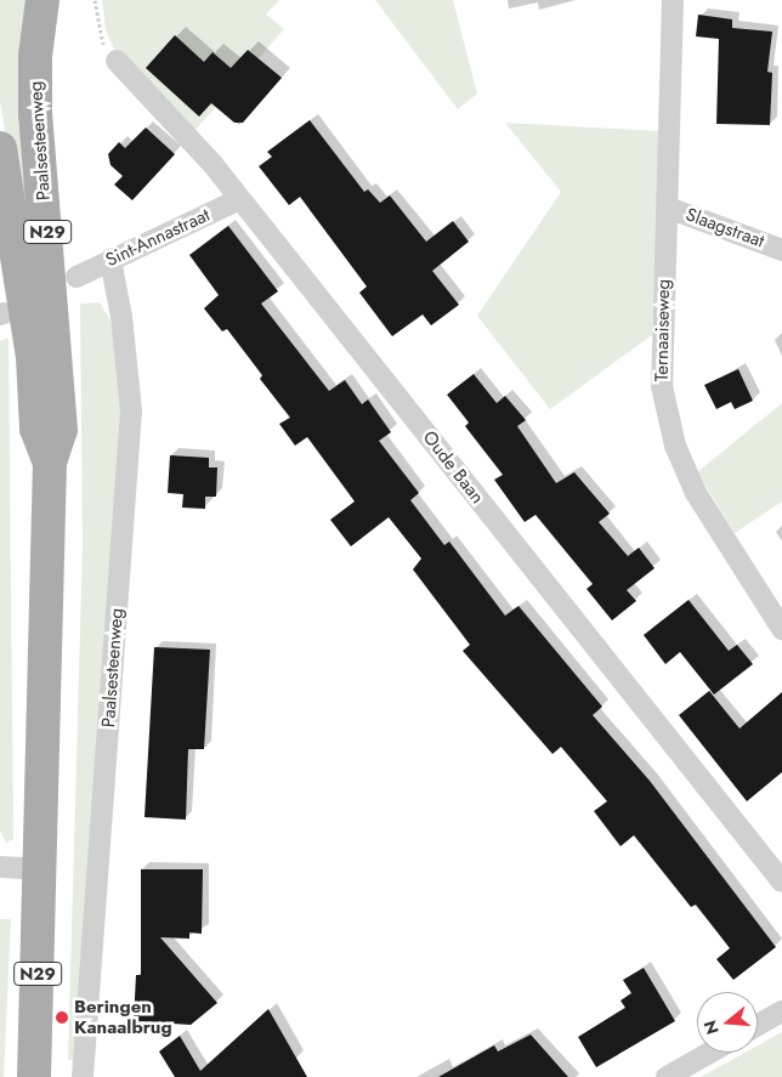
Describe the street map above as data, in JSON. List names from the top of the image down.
{
  "streets": {
    "main road": ["Paalsesteenweg", "N29"],
    "street": [
      "Slaagstraat",
      "Sint-Annastraat",
      "Ternaaiseweg",
      "Oude Baan"
    ]
  },
  "crossings": [
    ["Paalsesteenweg", "Sint-Annastraat"],
    ["Slaagstraat", "Ternaaiseweg"],
    ["Sint-Annastraat", "Oude Baan"]
  ],
  "places": ["Beringen Kanaalbrug"],
  "north": "left"
}
